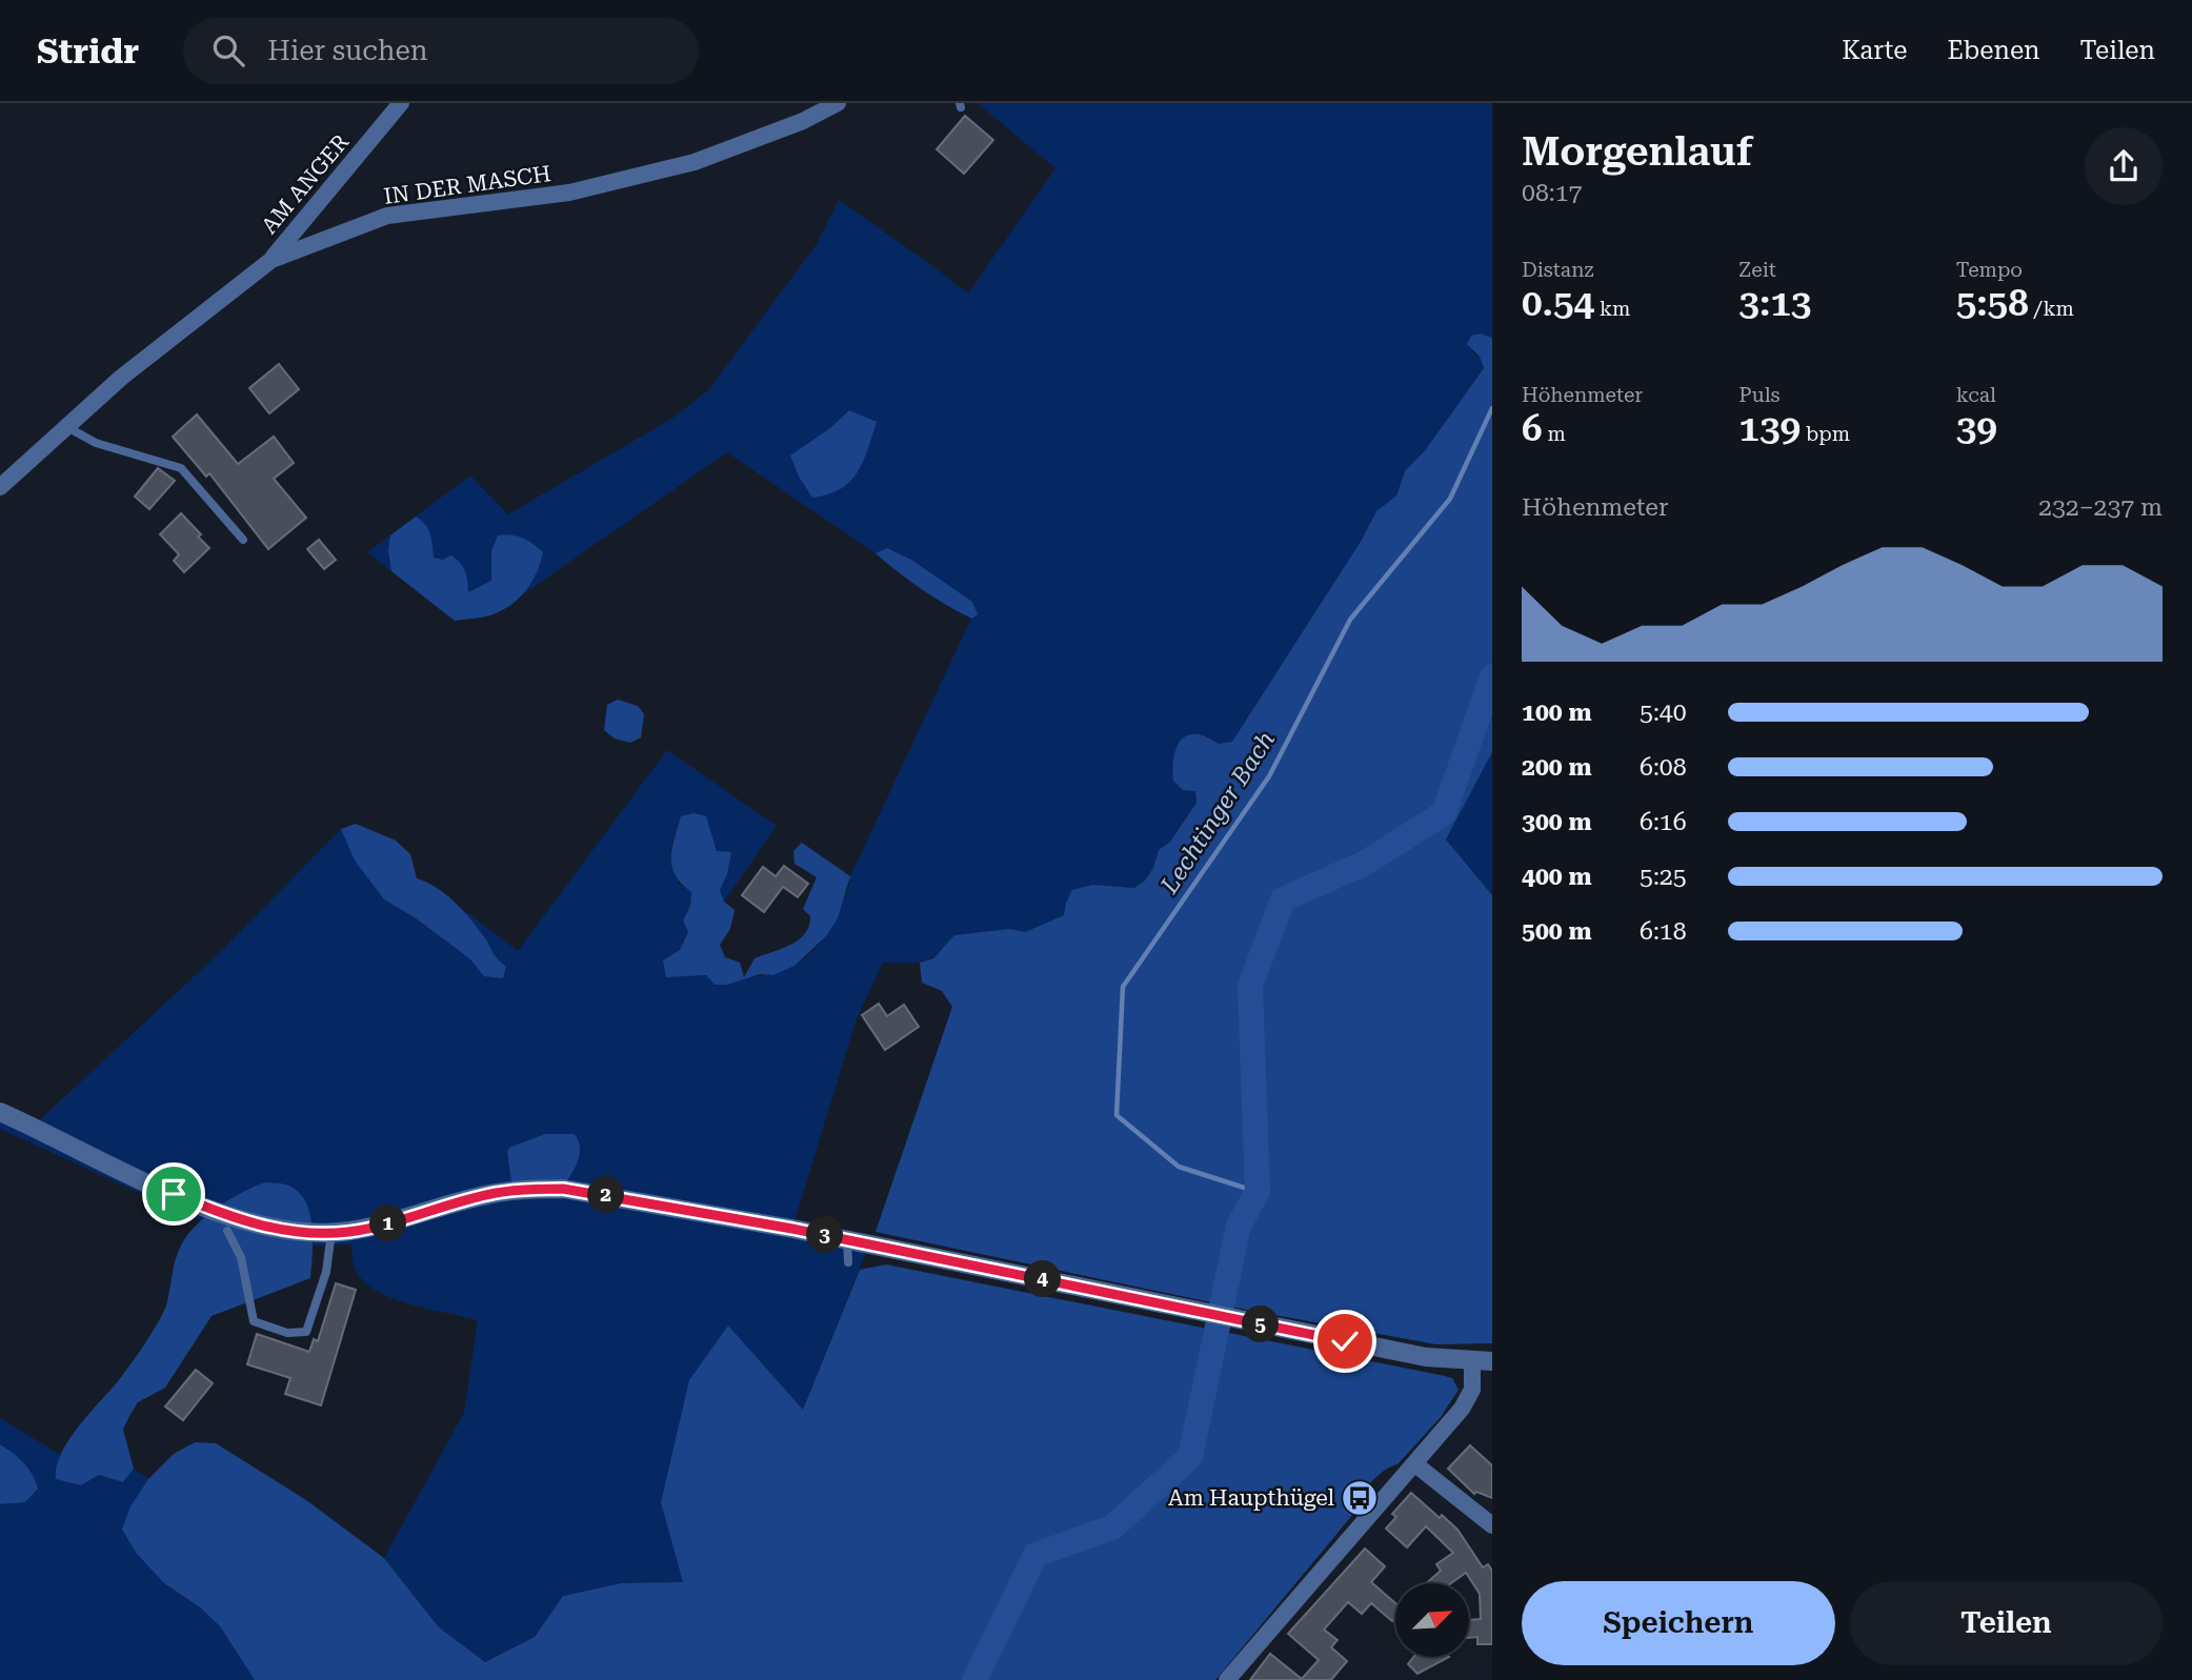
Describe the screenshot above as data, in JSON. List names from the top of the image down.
{
  "streets": {
    "street": ["AM ANGER", "IN DER MASCH"]
  },
  "crossings": [
    ["AM ANGER", "IN DER MASCH"]
  ],
  "water": ["Lechtinger Bach"],
  "places": {
    "bus stop": ["Am Haupthügel"]
  },
  "north": "top right",
  "page": {
    "header": "Stridr",
    "search": "Hier suchen",
    "nav": ["Karte", "Ebenen", "Teilen"],
    "heading": ["Morgenlauf", "08:17"],
    "stats": [
      ["Distanz", "0.54 km"],
      ["Zeit", "3:13"],
      ["Tempo", "5:58 /km"],
      ["Höhenmeter", "6 m"],
      ["Puls", "139 bpm"],
      ["kcal", "39"]
    ],
    "chart": ["Höhenmeter", "232–237 m"],
    "list": [
      {
        "name": "100 m",
        "note": "5:40"
      },
      {
        "name": "200 m",
        "note": "6:08"
      },
      {
        "name": "300 m",
        "note": "6:16"
      },
      {
        "name": "400 m",
        "note": "5:25"
      },
      {
        "name": "500 m",
        "note": "6:18"
      }
    ],
    "pins": [
      "2",
      "1",
      "3",
      "4",
      "5"
    ],
    "buttons": ["Speichern", "Teilen"]
  }
}
